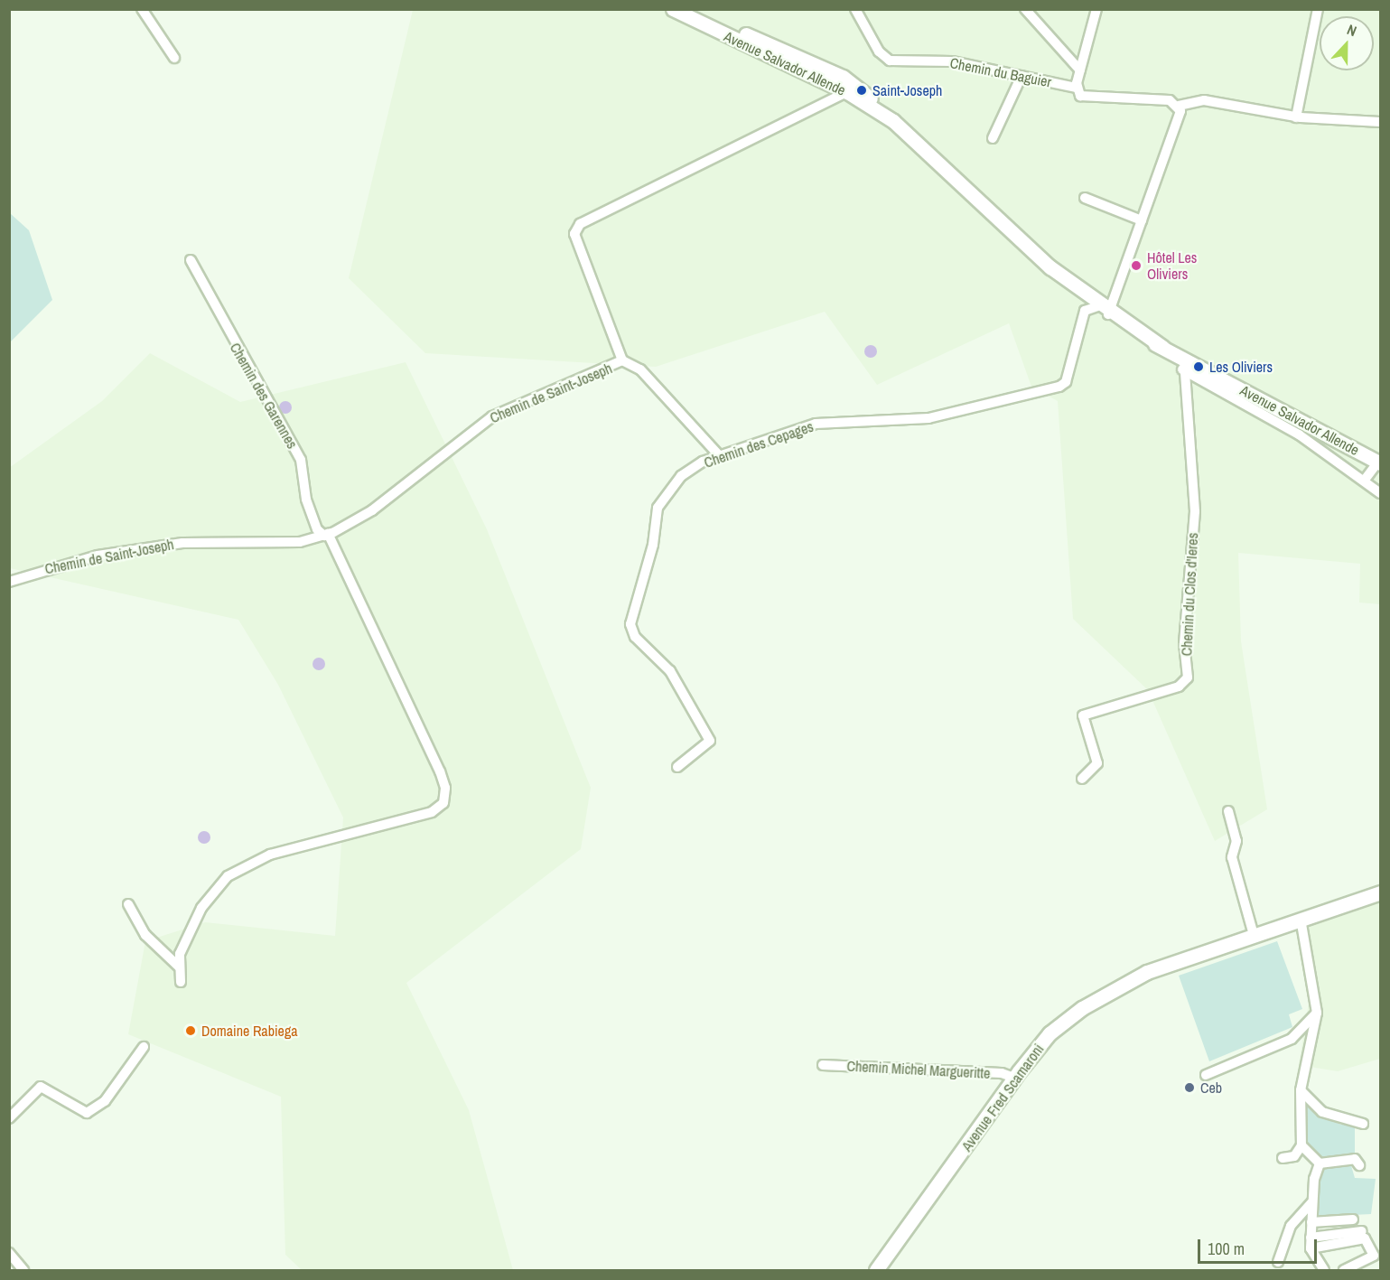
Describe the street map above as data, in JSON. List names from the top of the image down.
{
  "streets": {
    "main road": ["Avenue Salvador Allende", "Avenue Fred Scamaroni"],
    "street": [
      "Chemin du Baguier",
      "Chemin de Saint-Joseph",
      "Chemin des Garennes",
      "Chemin des Cepages",
      "Chemin du Clos d'Ieres",
      "Chemin Michel Margueritte"
    ]
  },
  "crossings": [
    ["Avenue Salvador Allende", "Chemin de Saint-Joseph"],
    ["Avenue Salvador Allende", "Chemin des Cepages"],
    ["Avenue Salvador Allende", "Chemin du Clos d'Ieres"],
    ["Chemin de Saint-Joseph", "Chemin des Garennes"],
    ["Chemin Michel Margueritte", "Avenue Fred Scamaroni"]
  ],
  "places": [
    "Saint-Joseph",
    "Hôtel Les Oliviers",
    "Les Oliviers",
    "Domaine Rabiega",
    "Ceb"
  ],
  "scale_bar": "100 m",
  "north": "top"
}
